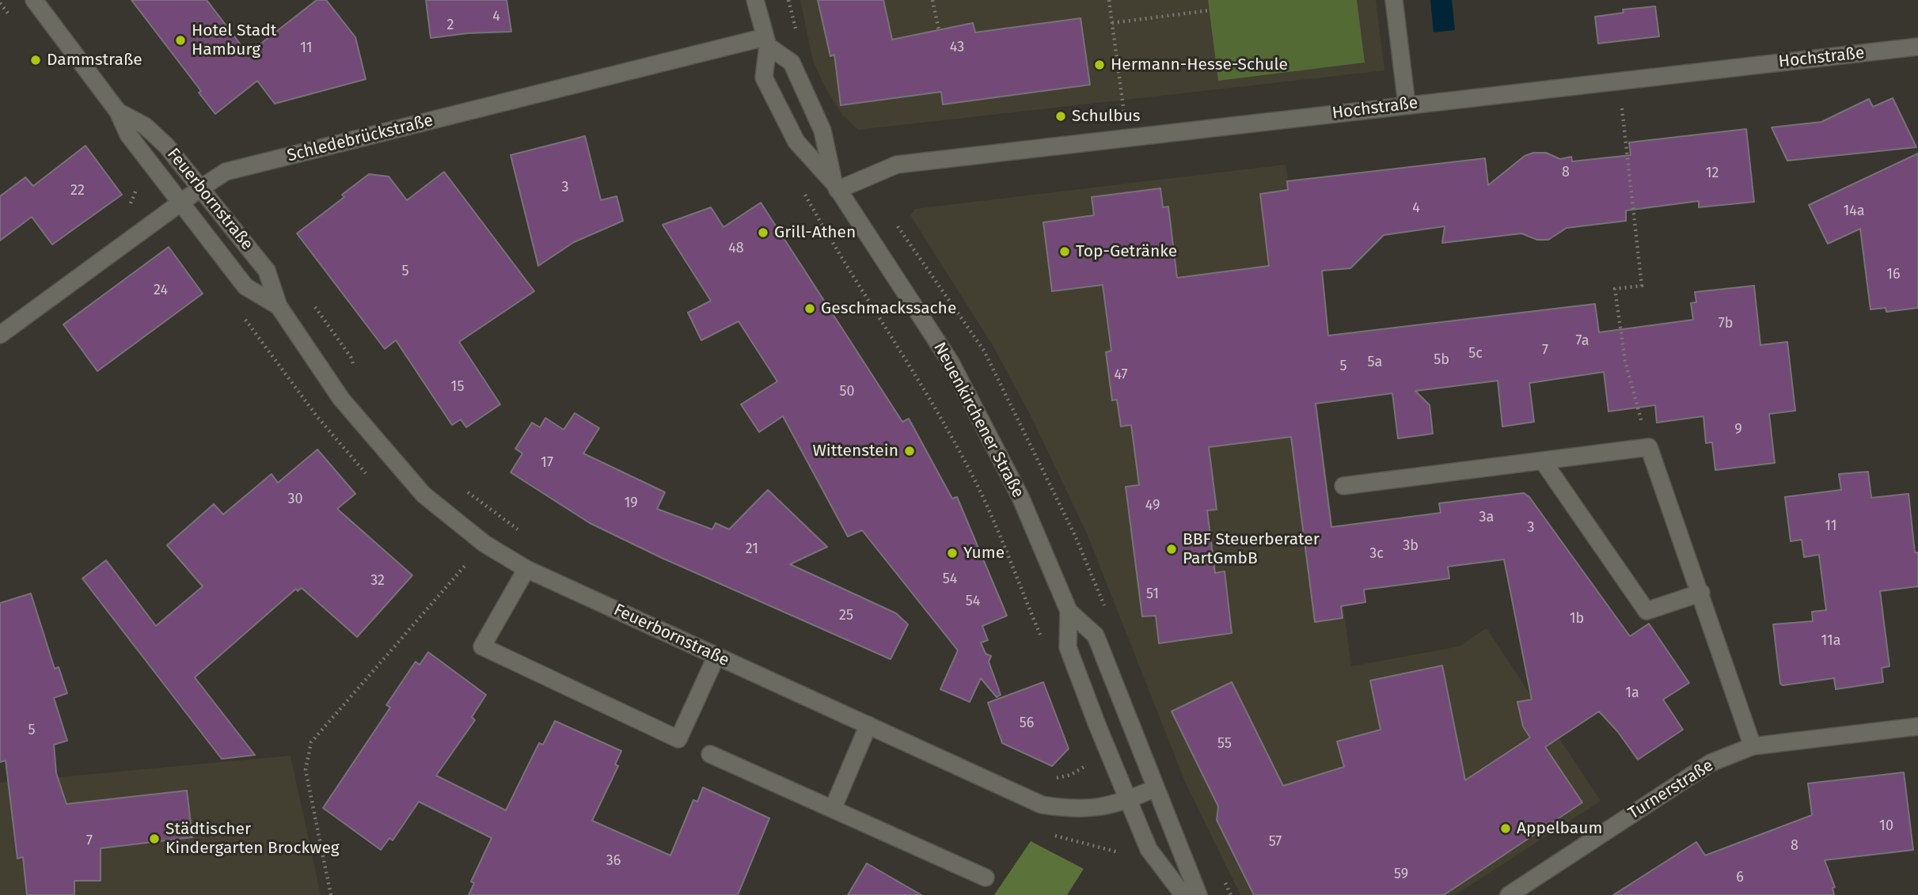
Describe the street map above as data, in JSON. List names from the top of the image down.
{
  "streets": {
    "street": [
      "Hochstraße",
      "Schledebrückstraße",
      "Feuerbornstraße",
      "Neuenkirchener Straße",
      "Turnerstraße"
    ]
  },
  "crossings": [
    ["Hochstraße", "Neuenkirchener Straße"],
    ["Schledebrückstraße", "Feuerbornstraße"],
    ["Schledebrückstraße", "Neuenkirchener Straße"],
    ["Feuerbornstraße", "Neuenkirchener Straße"]
  ],
  "places": [
    "Hotel Stadt Hamburg",
    "Dammstraße",
    "Hermann-Hesse-Schule",
    "Schulbus",
    "Grill-Athen",
    "Top-Getränke",
    "Geschmackssache",
    "Wittenstein",
    "BBF Steuerberater PartGmbB",
    "Yume",
    "Appelbaum",
    "Städtischer Kindergarten Brockweg"
  ],
  "house_numbers": [
    "4",
    "2",
    "43",
    "11",
    "8",
    "12",
    "3",
    "22",
    "4",
    "14a",
    "48",
    "5",
    "16",
    "24",
    "7b",
    "7a",
    "7",
    "5c",
    "5b",
    "5a",
    "5",
    "47",
    "15",
    "50",
    "9",
    "17",
    "30",
    "19",
    "49",
    "3a",
    "11",
    "3",
    "3b",
    "21",
    "3c",
    "54",
    "32",
    "51",
    "54",
    "25",
    "1b",
    "11a",
    "1a",
    "56",
    "5",
    "55",
    "10",
    "7",
    "57",
    "8",
    "36",
    "59",
    "6"
  ]
}
